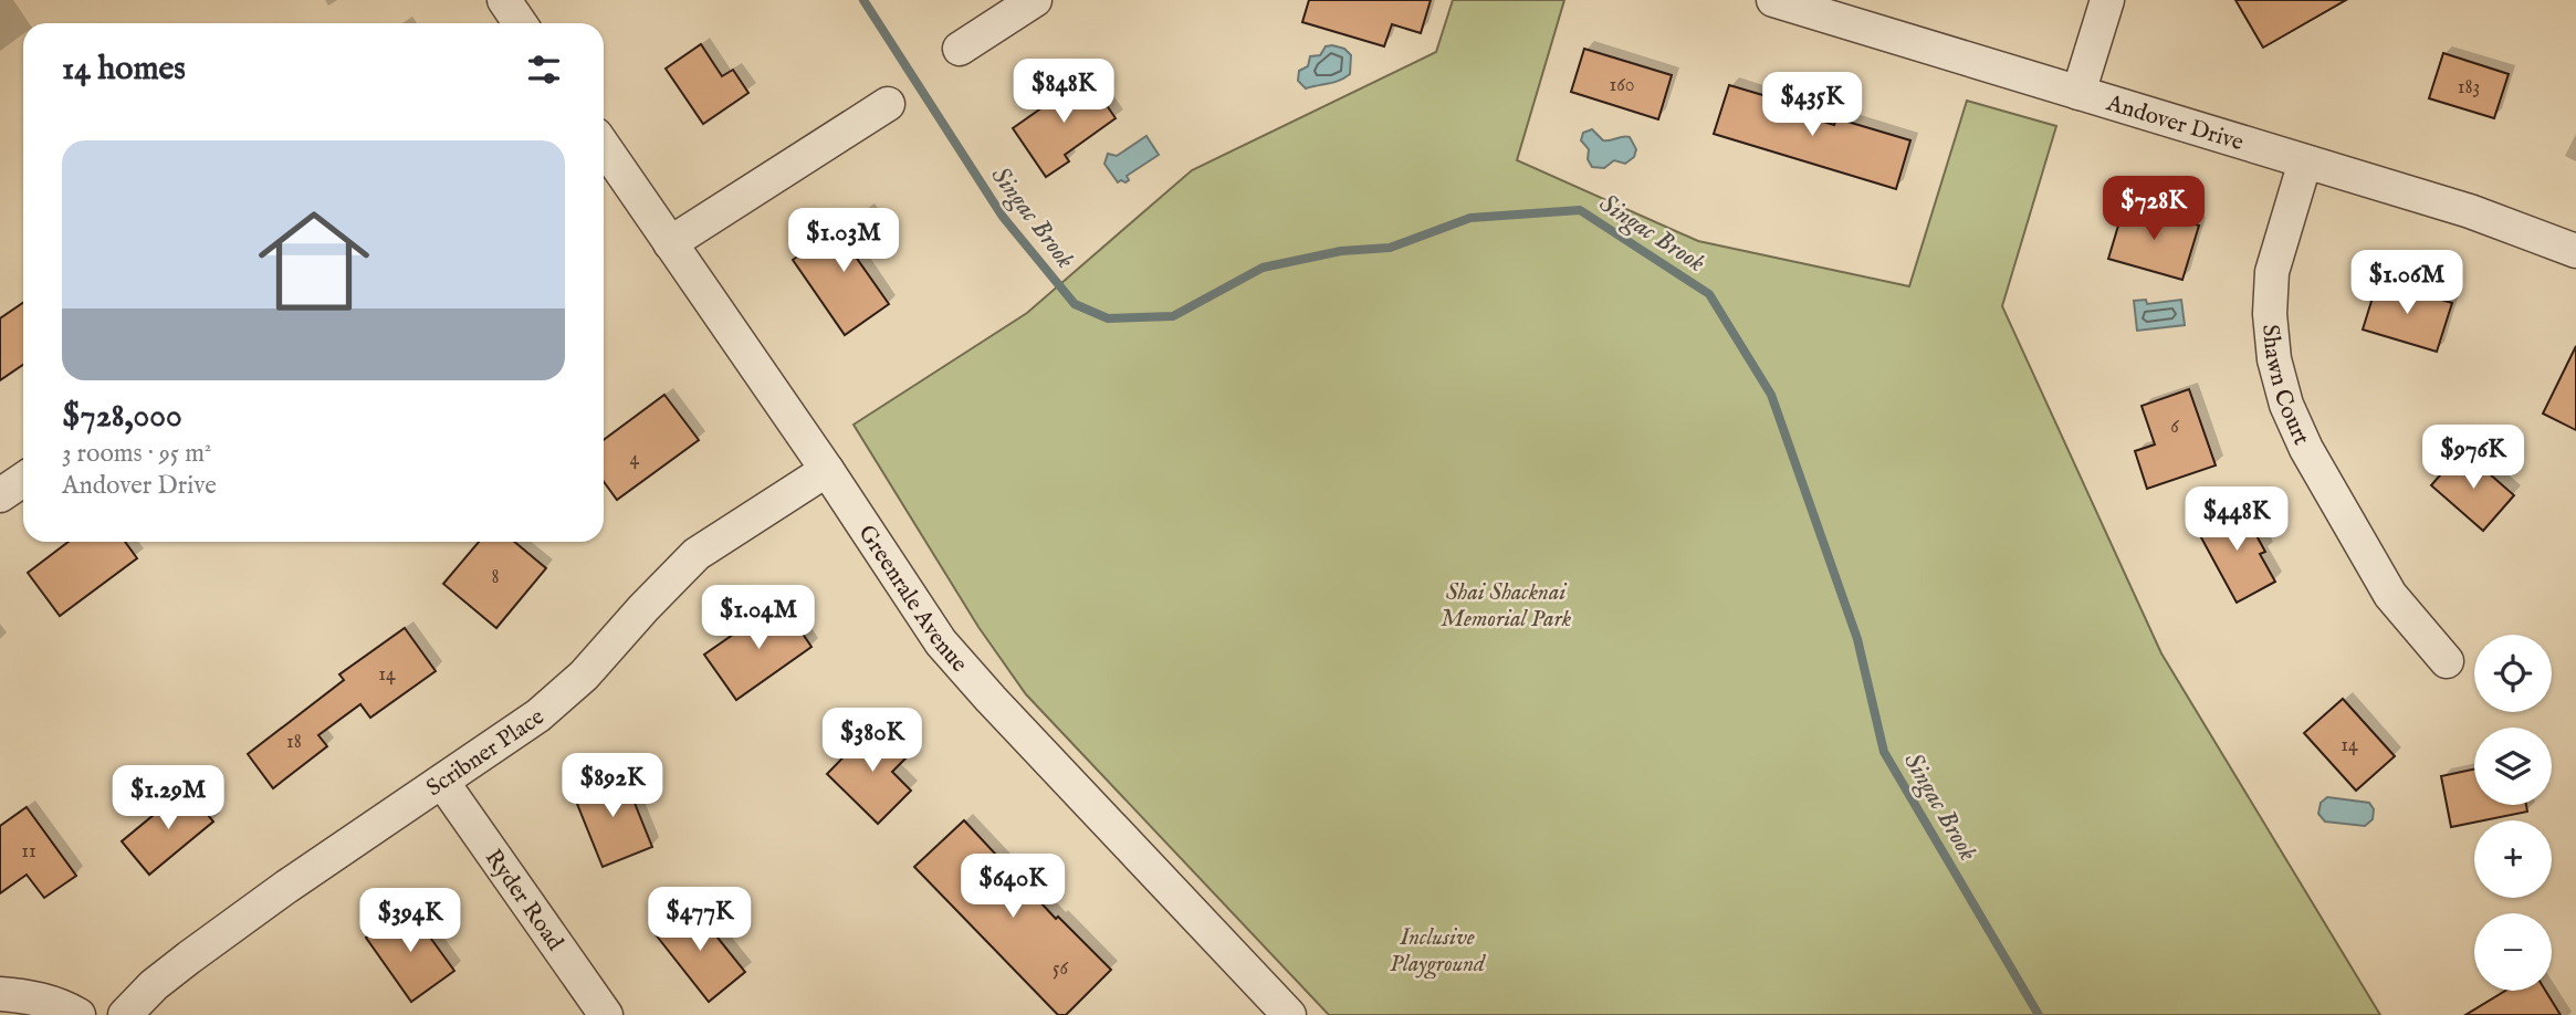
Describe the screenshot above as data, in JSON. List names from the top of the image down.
{
  "streets": {
    "street": [
      "Andover Drive",
      "Shawn Court",
      "Greenrale Avenue",
      "Scribner Place",
      "Ryder Road"
    ]
  },
  "crossings": [
    ["Andover Drive", "Shawn Court"],
    ["Greenrale Avenue", "Scribner Place"],
    ["Scribner Place", "Ryder Road"]
  ],
  "water": ["Singac Brook"],
  "parks": ["Shai Shacknai Memorial Park", "Inclusive Playground"],
  "house_numbers": [
    "160",
    "183",
    "6",
    "4",
    "8",
    "14",
    "18",
    "14",
    "11",
    "56"
  ],
  "page": {
    "heading": "14 homes",
    "price": [
      "$848K",
      "$435K",
      "$728K",
      "$1.03M",
      "$1.06M",
      "$976K",
      "$448K",
      "$1.04M",
      "$380K",
      "$892K",
      "$1.29M",
      "$640K",
      "$477K",
      "$394K"
    ],
    "list": [
      {
        "name": "$728,000",
        "note": "3 rooms · 95 m² · Andover Drive"
      }
    ],
    "map_buttons": ["+", "−"]
  }
}
